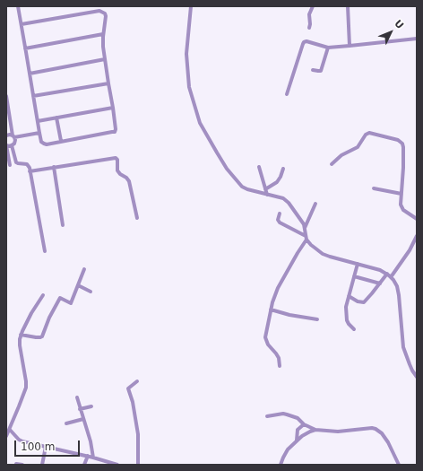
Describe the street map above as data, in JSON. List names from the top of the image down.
{
  "scale_bar": "100 m",
  "north": "top right"
}
